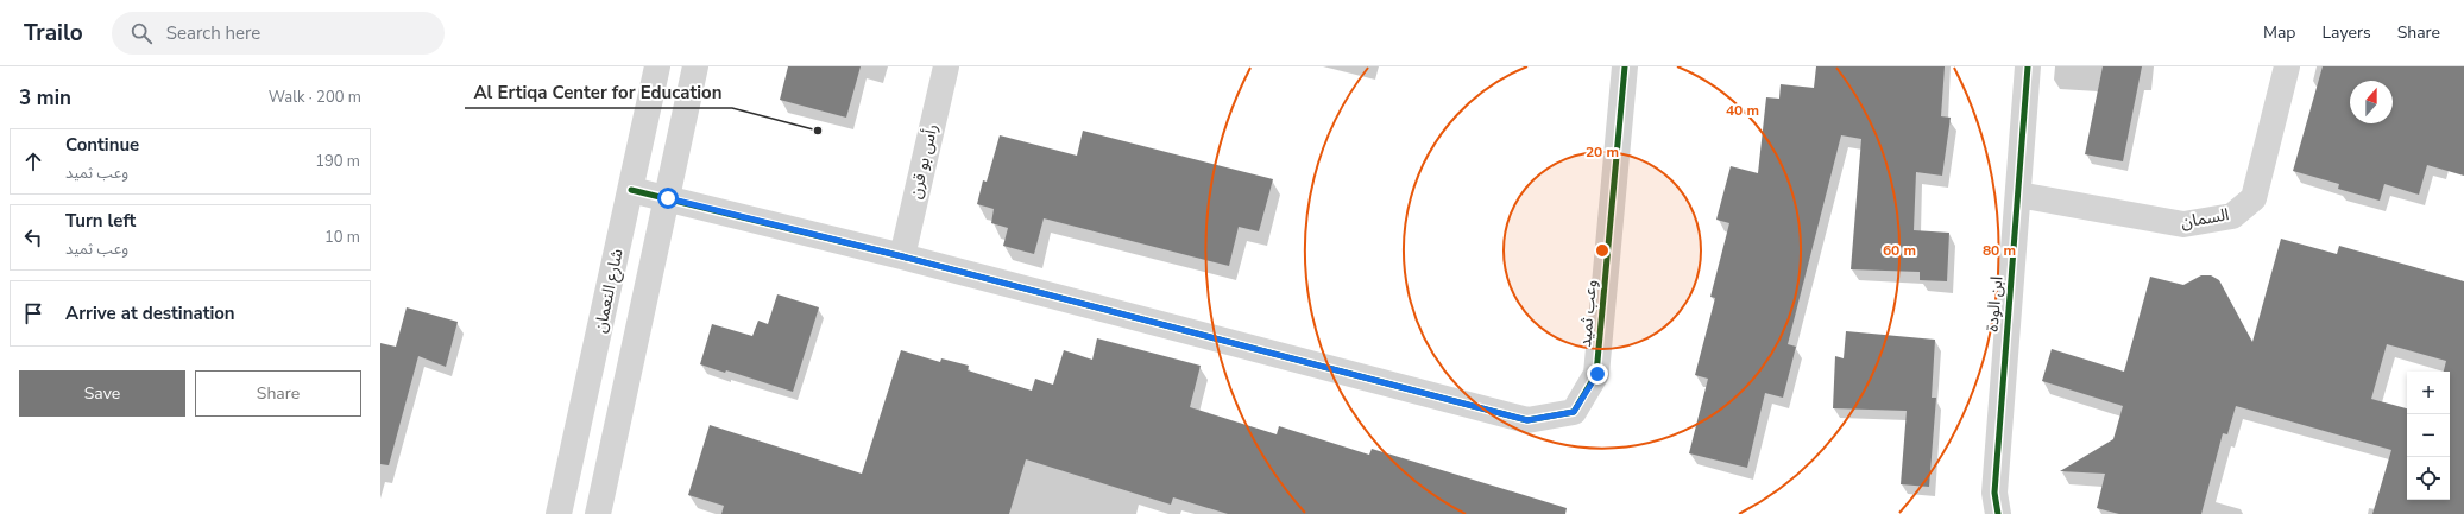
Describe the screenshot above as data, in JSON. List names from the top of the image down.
{
  "streets": {
    "street": [
      "رأس بو قرن",
      "السمان",
      "شارع النعمان",
      "ابن الودة",
      "وعب ثميد"
    ]
  },
  "crossings": [
    ["رأس بو قرن", "وعب ثميد"],
    ["السمان", "ابن الودة"],
    ["شارع النعمان", "وعب ثميد"]
  ],
  "places": ["Al Ertiqa Center for Education"],
  "north": "top",
  "page": {
    "header": "Trailo",
    "search": "Search here",
    "nav": ["Map", "Layers", "Share"],
    "heading": ["3 min", "Walk · 200 m"],
    "list": [
      ["Continue", "وعب ثميد", "190 m"],
      ["Turn left", "وعب ثميد", "10 m"],
      "Arrive at destination"
    ],
    "buttons": ["Save", "Share"],
    "map_buttons": ["+", "−"]
  },
  "rings": [
    "40 m",
    "20 m",
    "60 m",
    "80 m"
  ]
}
